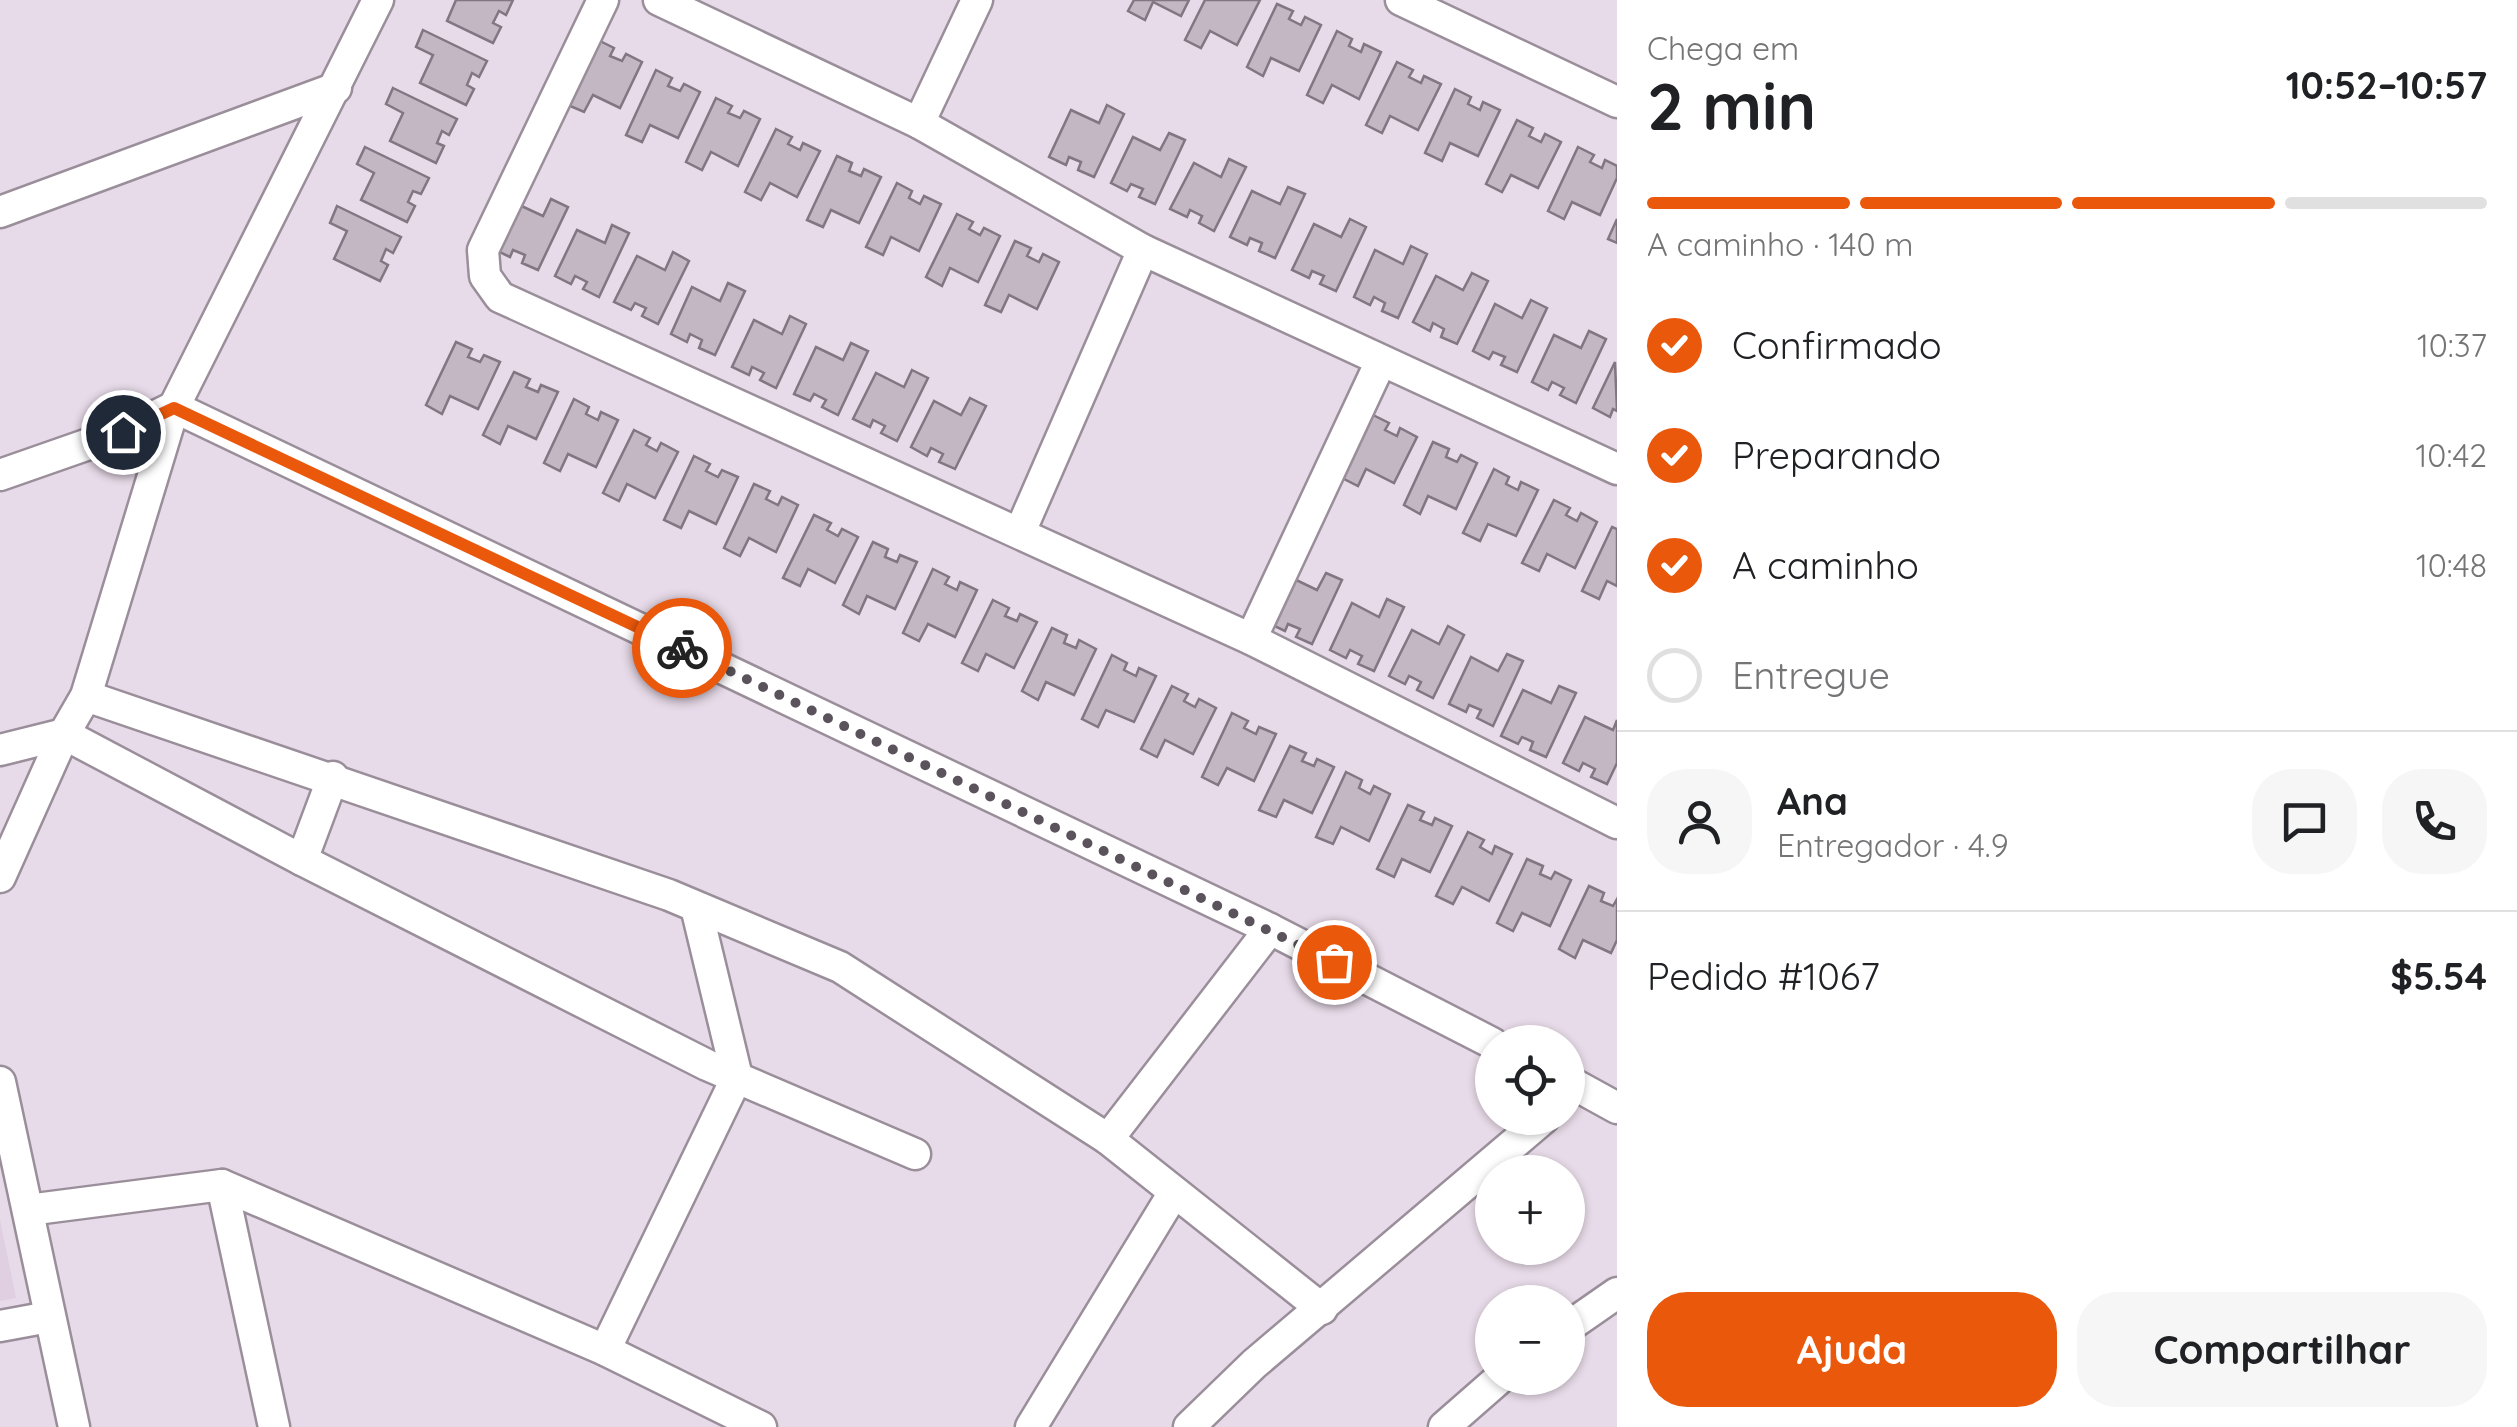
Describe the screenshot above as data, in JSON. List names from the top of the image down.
{
  "page": {
    "heading": ["2 min", "Chega em", "10:52–10:57"],
    "panel": [
      "Ana",
      "Entregador · 4.9",
      "Pedido #1067",
      "$5.54"
    ],
    "bar": "A caminho · 140 m",
    "list": [
      ["Confirmado", "10:37"],
      ["Preparando", "10:42"],
      ["A caminho", "10:48"],
      "Entregue"
    ],
    "map_buttons": ["+", "−"],
    "buttons": ["Ajuda", "Compartilhar"]
  }
}
